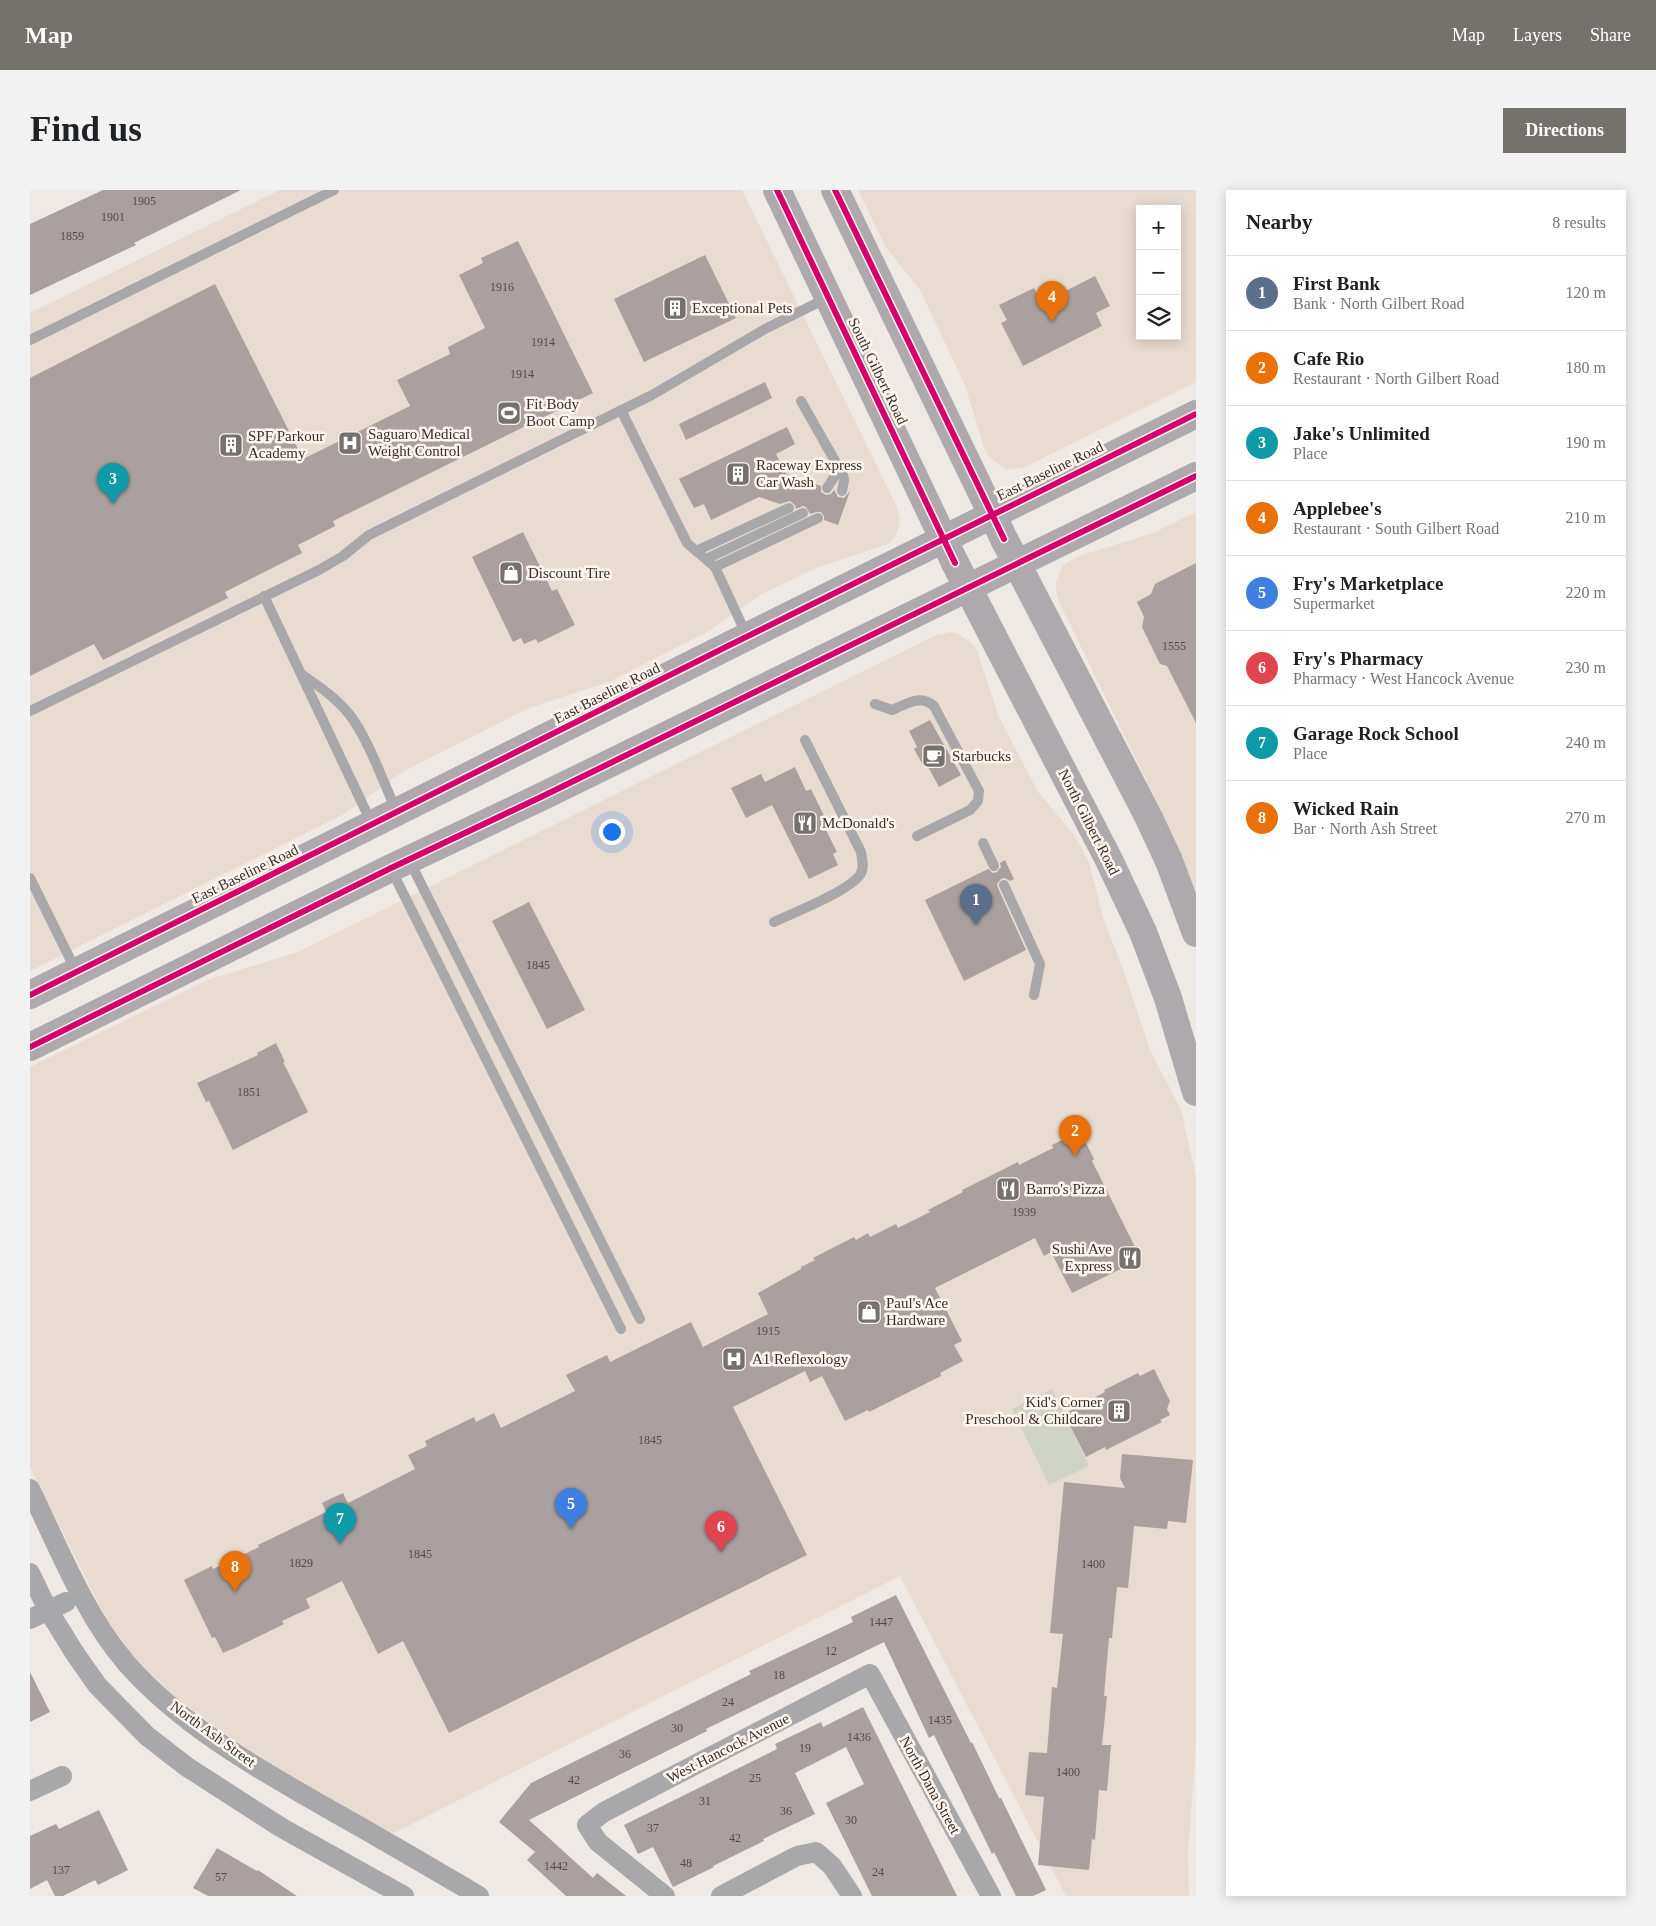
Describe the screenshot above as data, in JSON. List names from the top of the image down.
{
  "streets": {
    "main road": ["South Gilbert Road", "East Baseline Road", "North Gilbert Road"],
    "street": ["North Ash Street", "West Hancock Avenue", "North Dana Street"]
  },
  "crossings": [
    ["South Gilbert Road", "East Baseline Road"],
    ["South Gilbert Road", "North Gilbert Road"],
    ["West Hancock Avenue", "North Dana Street"]
  ],
  "places": {
    "building": [
      "Exceptional Pets",
      "SPF Parkour Academy",
      "Raceway Express Car Wash",
      "Kid's Corner Preschool & Childcare"
    ],
    "sports": ["Fit Body Boot Camp"],
    "hospital": ["Saguaro Medical Weight Control", "A1 Reflexology"],
    "shop": ["Discount Tire", "Paul's Ace Hardware"],
    "cafe": ["Starbucks"],
    "restaurant": ["McDonald's", "Barro's Pizza", "Sushi Ave Express"]
  },
  "house_numbers": [
    "1905",
    "1901",
    "1859",
    "1916",
    "1914",
    "1914",
    "1555",
    "1845",
    "1851",
    "1939",
    "1915",
    "1845",
    "1845",
    "1829",
    "1400",
    "1447",
    "12",
    "18",
    "24",
    "1435",
    "30",
    "1436",
    "19",
    "36",
    "1400",
    "25",
    "42",
    "31",
    "36",
    "30",
    "37",
    "42",
    "48",
    "1442",
    "137",
    "24",
    "57"
  ],
  "page": {
    "header": "Map",
    "nav": ["Map", "Layers", "Share"],
    "buttons": "Directions",
    "title": "Find us",
    "heading": ["Nearby", "8 results"],
    "map_buttons": ["+", "−"],
    "list": [
      {
        "mark": "1",
        "name": "First Bank",
        "note": "Bank · North Gilbert Road",
        "value": "120 m"
      },
      {
        "mark": "2",
        "name": "Cafe Rio",
        "note": "Restaurant · North Gilbert Road",
        "value": "180 m"
      },
      {
        "mark": "3",
        "name": "Jake's Unlimited",
        "note": "Place",
        "value": "190 m"
      },
      {
        "mark": "4",
        "name": "Applebee's",
        "note": "Restaurant · South Gilbert Road",
        "value": "210 m"
      },
      {
        "mark": "5",
        "name": "Fry's Marketplace",
        "note": "Supermarket",
        "value": "220 m"
      },
      {
        "mark": "6",
        "name": "Fry's Pharmacy",
        "note": "Pharmacy · West Hancock Avenue",
        "value": "230 m"
      },
      {
        "mark": "7",
        "name": "Garage Rock School",
        "note": "Place",
        "value": "240 m"
      },
      {
        "mark": "8",
        "name": "Wicked Rain",
        "note": "Bar · North Ash Street",
        "value": "270 m"
      }
    ],
    "pins": [
      "4",
      "3",
      "1",
      "2",
      "5",
      "7",
      "6",
      "8"
    ]
  }
}
